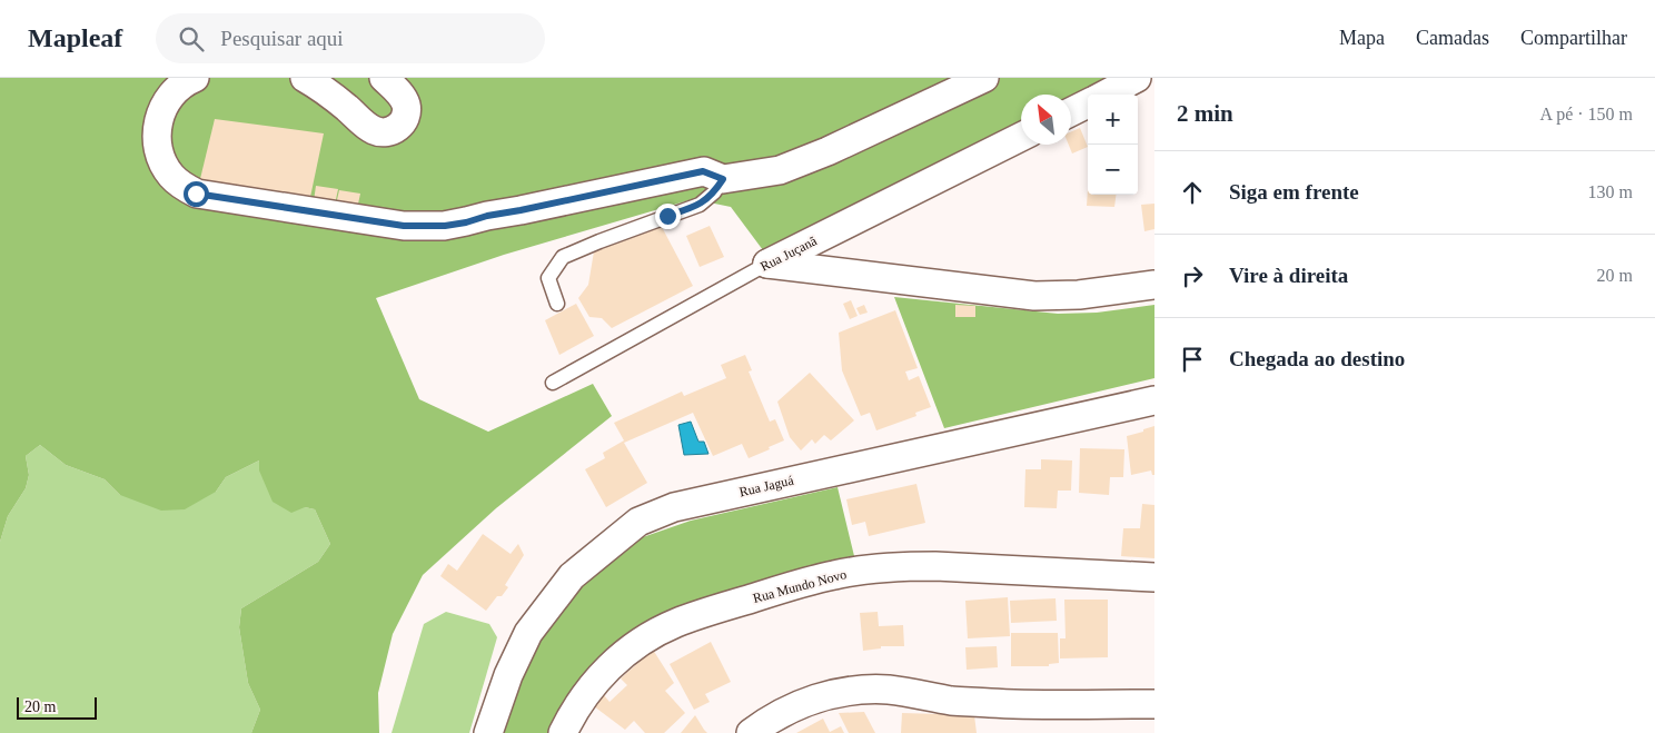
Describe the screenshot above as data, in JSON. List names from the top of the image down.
{
  "streets": {
    "street": ["Rua Juçanã", "Rua Jaguá", "Rua Mundo Novo"]
  },
  "scale_bar": "20 m",
  "north": "top left",
  "page": {
    "header": "Mapleaf",
    "search": "Pesquisar aqui",
    "nav": ["Mapa", "Camadas", "Compartilhar"],
    "heading": ["2 min", "A pé · 150 m"],
    "map_buttons": ["+", "−"],
    "list": [
      ["Siga em frente", "130 m"],
      ["Vire à direita", "20 m"],
      "Chegada ao destino"
    ],
    "scale": "20 m"
  }
}
